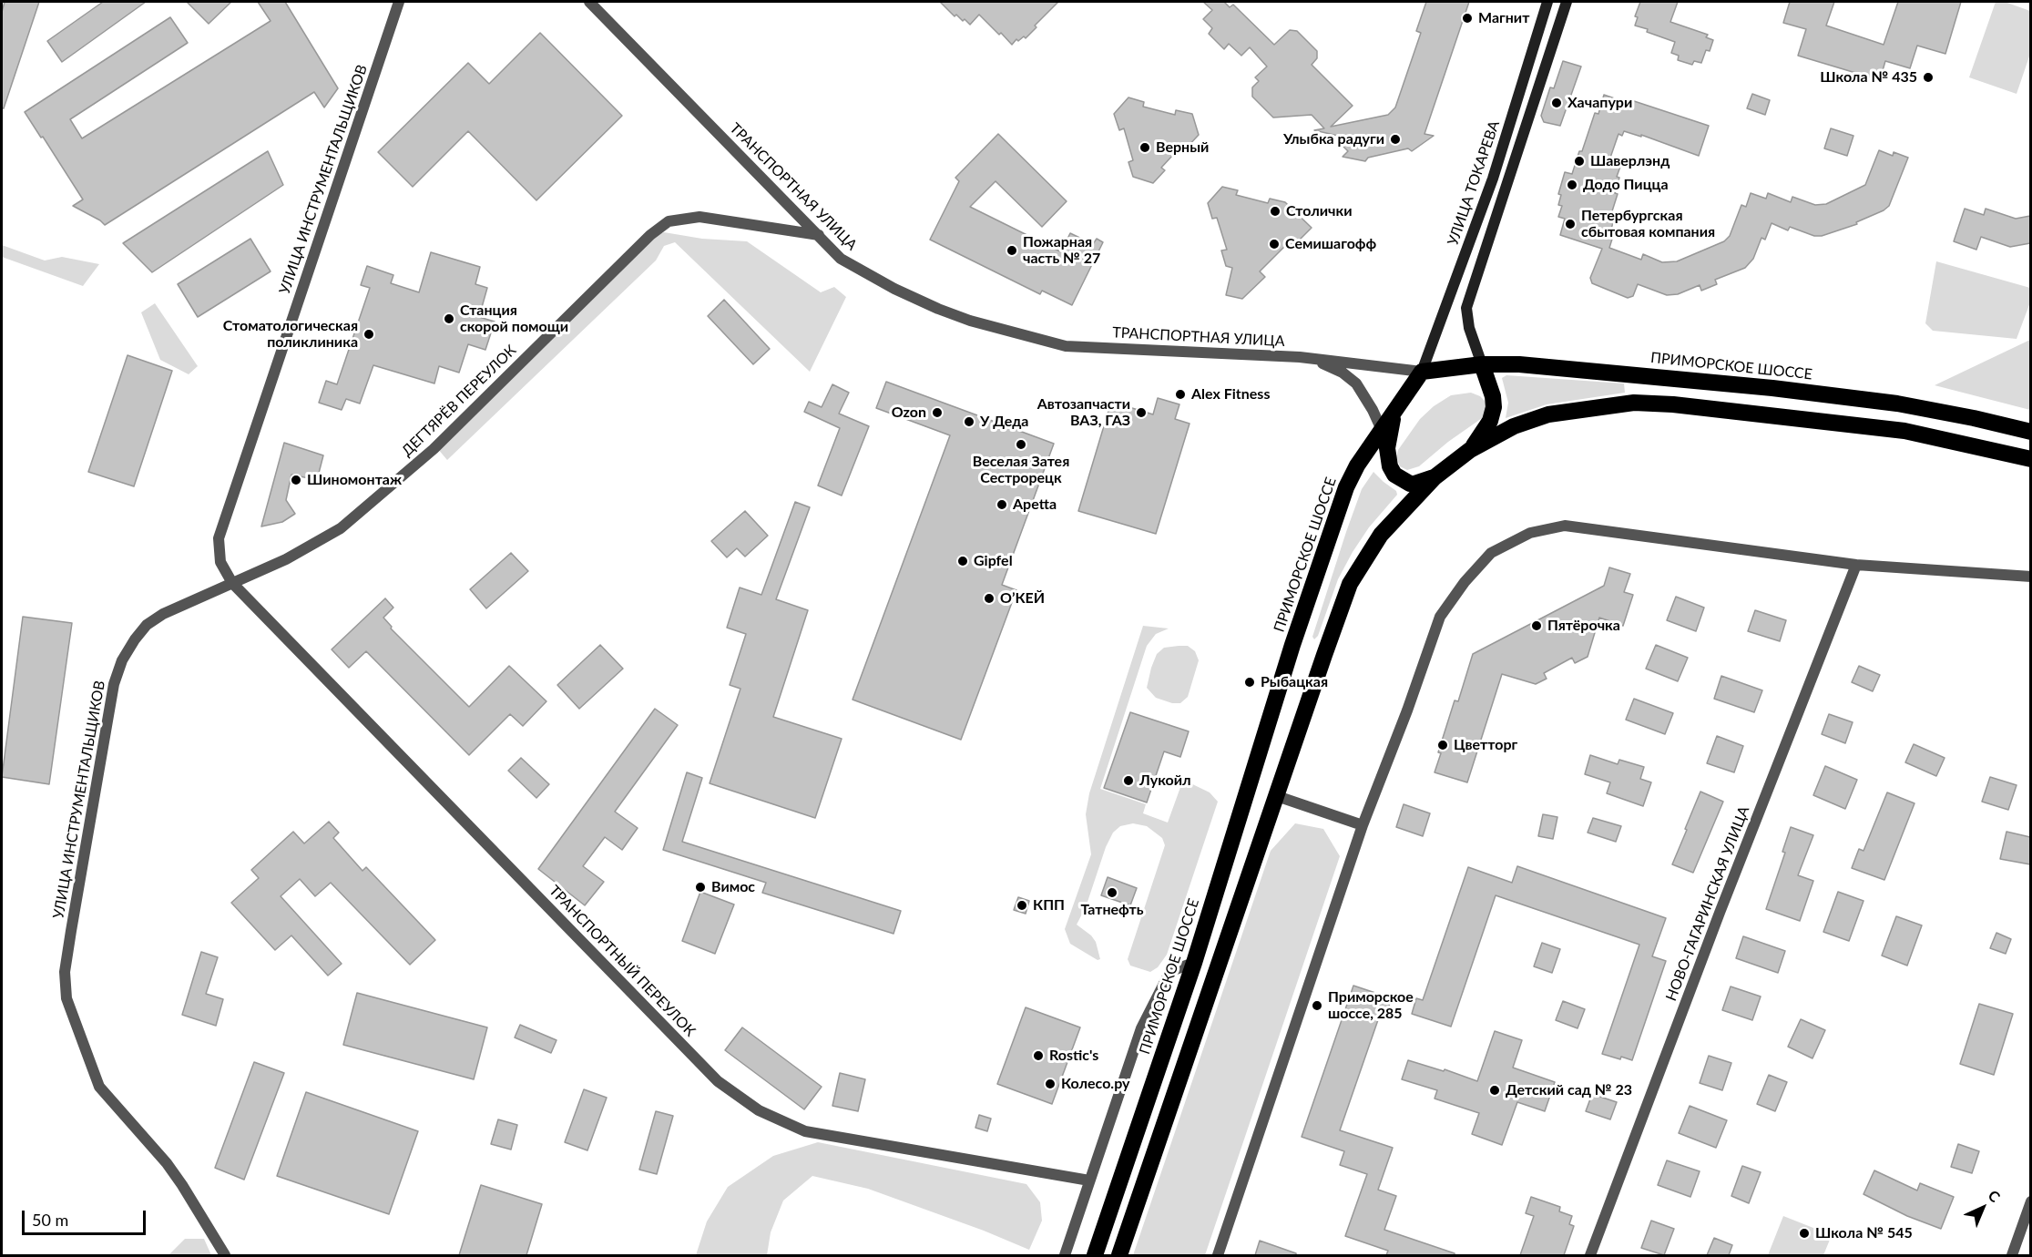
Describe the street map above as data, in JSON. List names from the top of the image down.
{
  "streets": {
    "highway": ["ПРИМОРСКОЕ ШОССЕ"],
    "main road": ["УЛИЦА ТОКАРЕВА"],
    "street": [
      "УЛИЦА ИНСТРУМЕНТАЛЬЩИКОВ",
      "ТРАНСПОРТНАЯ УЛИЦА",
      "ДЕГТЯРЁВ ПЕРЕУЛОК",
      "НОВО-ГАГАРИНСКАЯ УЛИЦА",
      "ТРАНСПОРТНЫЙ ПЕРЕУЛОК"
    ]
  },
  "crossings": [
    ["УЛИЦА ИНСТРУМЕНТАЛЬЩИКОВ", "ДЕГТЯРЁВ ПЕРЕУЛОК"],
    ["УЛИЦА ИНСТРУМЕНТАЛЬЩИКОВ", "ТРАНСПОРТНЫЙ ПЕРЕУЛОК"],
    ["УЛИЦА ТОКАРЕВА", "ТРАНСПОРТНАЯ УЛИЦА"],
    ["УЛИЦА ТОКАРЕВА", "ПРИМОРСКОЕ ШОССЕ"],
    ["ТРАНСПОРТНАЯ УЛИЦА", "ПРИМОРСКОЕ ШОССЕ"],
    ["ТРАНСПОРТНАЯ УЛИЦА", "ДЕГТЯРЁВ ПЕРЕУЛОК"],
    ["ДЕГТЯРЁВ ПЕРЕУЛОК", "ТРАНСПОРТНЫЙ ПЕРЕУЛОК"]
  ],
  "places": [
    "Магнит",
    "Школа № 435",
    "Хачапури",
    "Улыбка радуги",
    "Верный",
    "Шаверлэнд",
    "Додо Пицца",
    "Столички",
    "Петербургская сбытовая компания",
    "Семишагофф",
    "Пожарная часть № 27",
    "Станция скорой помощи",
    "Стоматологическая поликлиника",
    "Alex Fitness",
    "Ozon",
    "Автозапчасти ВАЗ, ГАЗ",
    "У Деда",
    "Веселая Затея Сестрорецк",
    "Шиномонтаж",
    "Apetta",
    "Gipfel",
    "О’КЕЙ",
    "Пятёрочка",
    "Рыбацкая",
    "Цветторг",
    "Лукойл",
    "Вимос",
    "Татнефть",
    "КПП",
    "Приморское шоссе, 285",
    "Rostic's",
    "Колесо.ру",
    "Детский сад № 23",
    "Школа № 545"
  ],
  "scale_bar": "50 m",
  "north": "top right"
}
